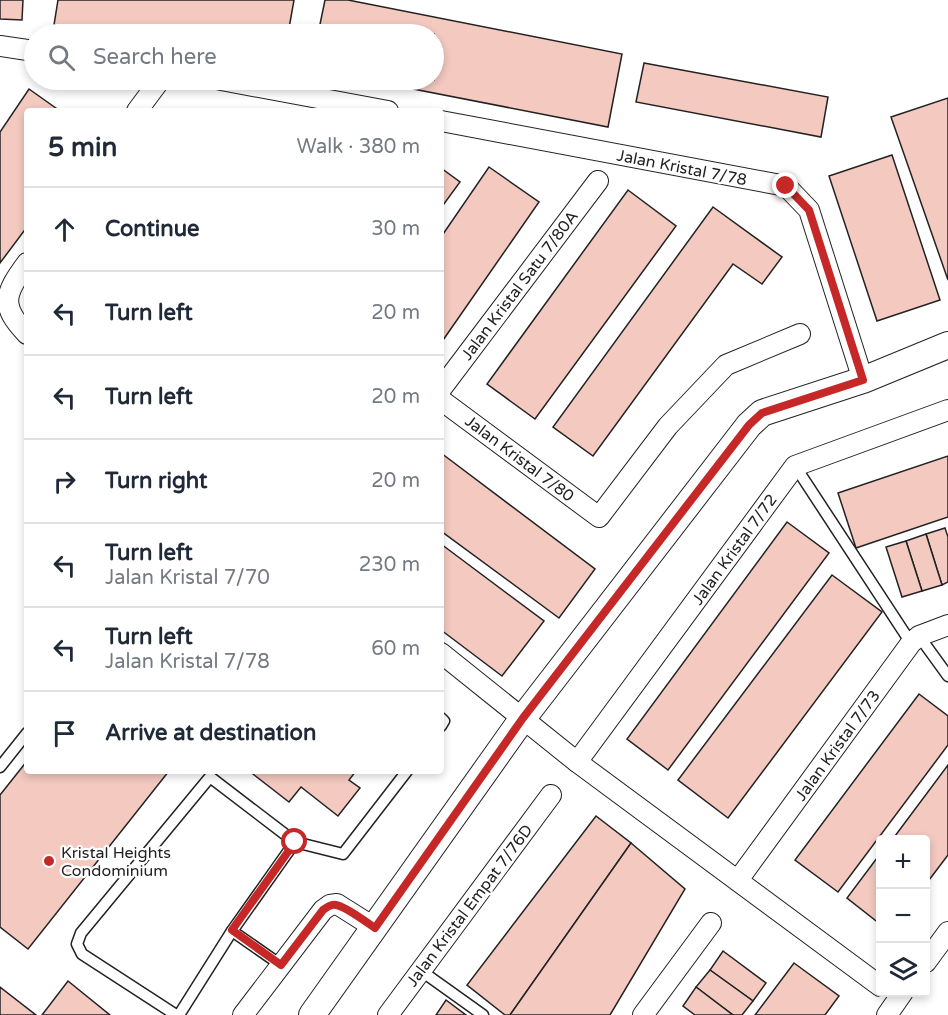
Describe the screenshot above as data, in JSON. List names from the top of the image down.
{
  "streets": {
    "street": [
      "Jalan Kristal 7/78",
      "Jalan Kristal Satu 7/80A",
      "Jalan Kristal 7/80",
      "Jalan Kristal 7/72",
      "Jalan Kristal 7/73",
      "Jalan Kristal Empat 7/76D"
    ]
  },
  "places": ["Kristal Heights Condominium"],
  "page": {
    "search": "Search here",
    "heading": ["5 min", "Walk · 380 m"],
    "list": [
      ["Continue", "30 m"],
      ["Turn left", "20 m"],
      ["Turn left", "20 m"],
      ["Turn right", "20 m"],
      ["Turn left", "Jalan Kristal 7/70", "230 m"],
      ["Turn left", "Jalan Kristal 7/78", "60 m"],
      "Arrive at destination"
    ],
    "map_buttons": ["+", "−"]
  }
}
